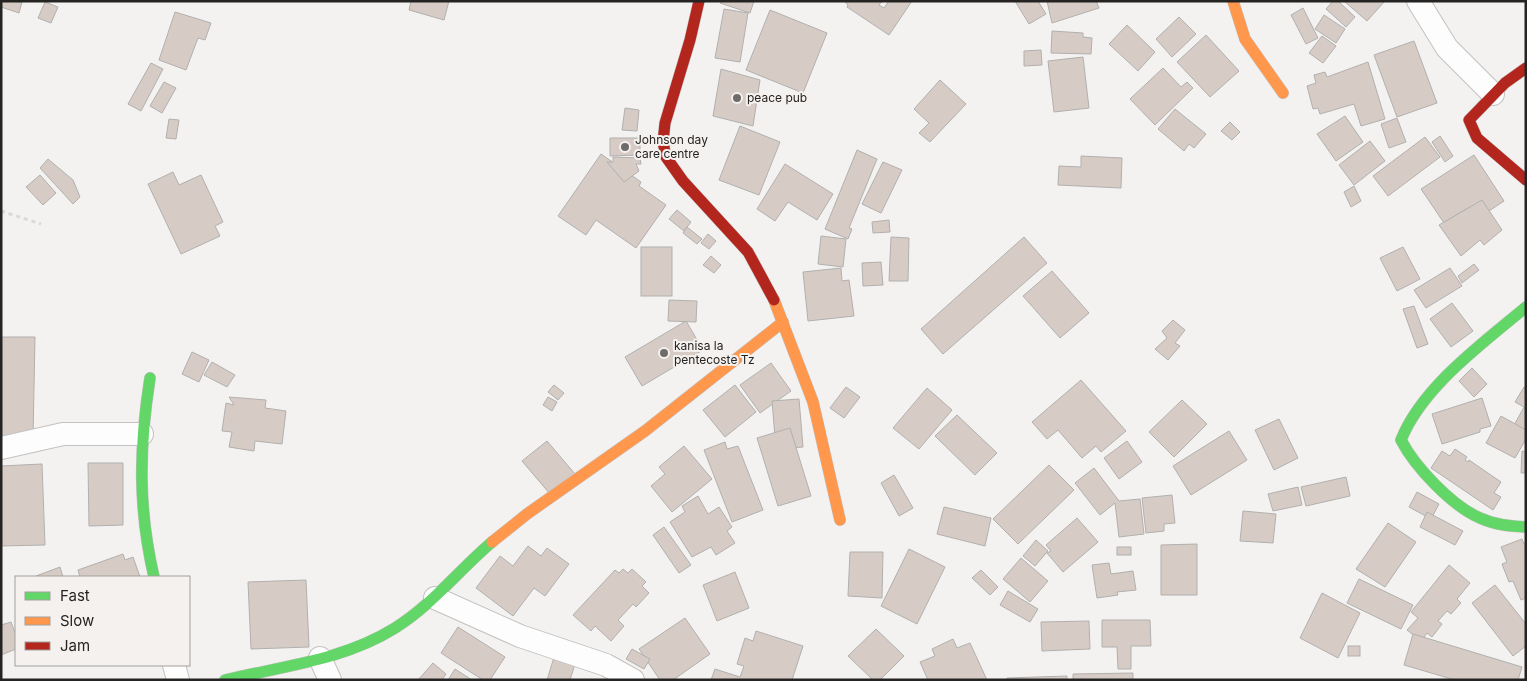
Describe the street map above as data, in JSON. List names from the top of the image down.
{
  "places": ["peace pub", "Johnson day care centre", "kanisa la pentecoste Tz"],
  "legend": ["Fast", "Slow", "Jam"]
}
